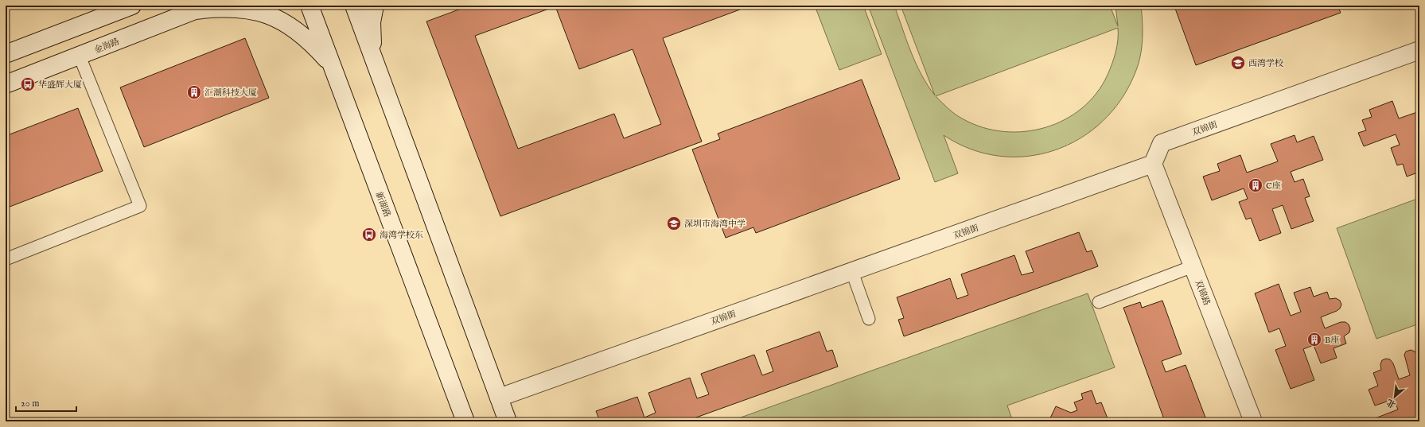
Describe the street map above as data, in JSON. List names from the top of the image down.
{
  "streets": {
    "street": [
      "金海路",
      "双锦街",
      "新湖路",
      "双锦路"
    ]
  },
  "crossings": [
    ["金海路", "新湖路"],
    ["双锦街", "双锦路"]
  ],
  "places": {
    "school or university": ["西湾学校", "深圳市海湾中学"],
    "bus stop": ["华盛辉大厦", "海湾学校东"],
    "building": ["汇潮科技大厦", "C座", "B座"]
  },
  "scale_bar": "20 m",
  "north": "bottom left"
}
